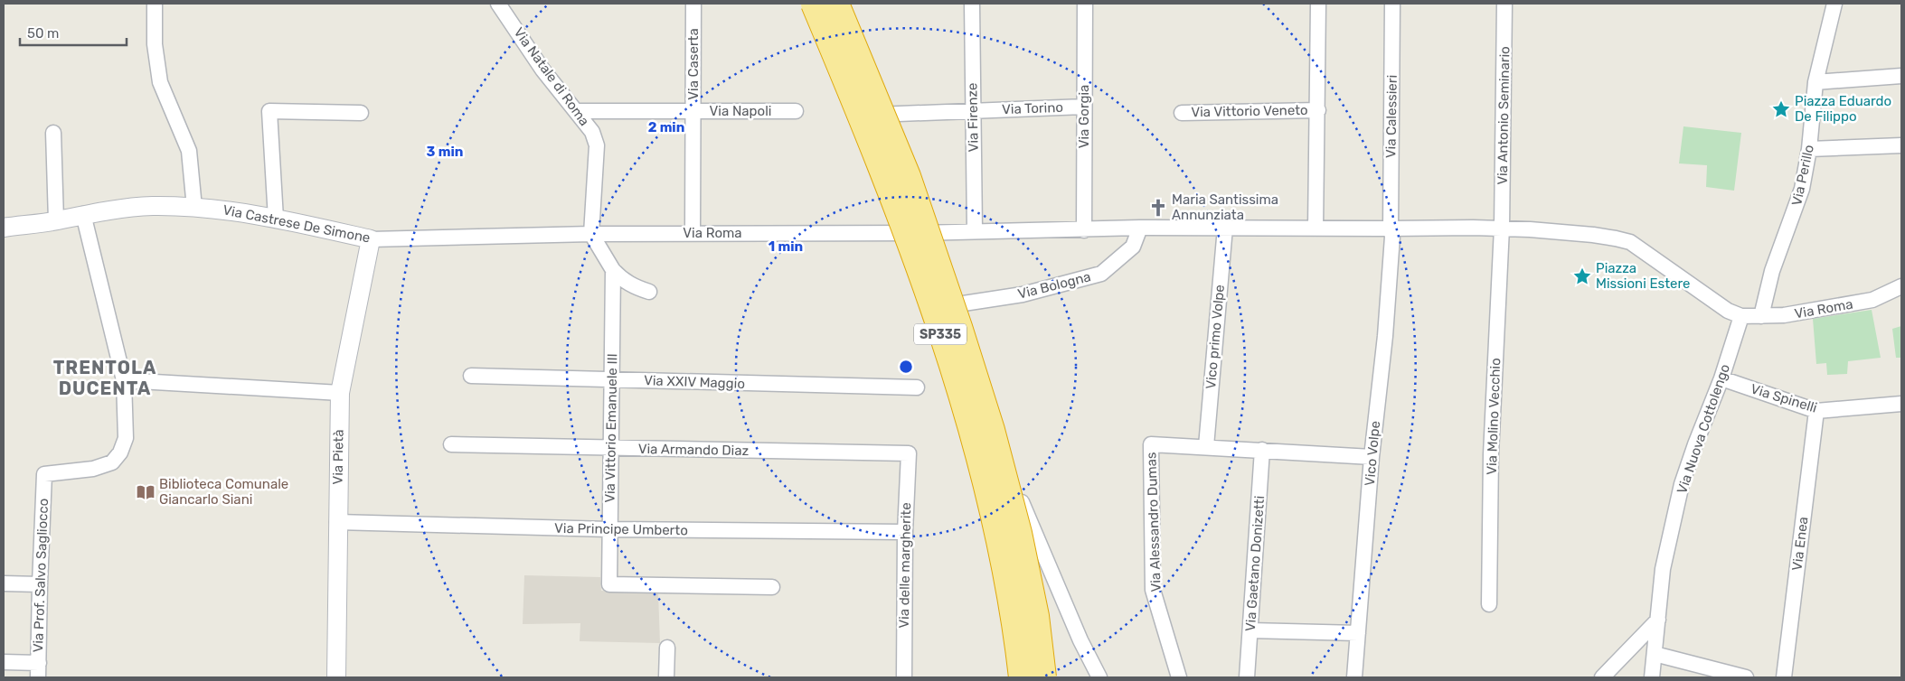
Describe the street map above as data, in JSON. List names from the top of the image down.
{
  "streets": {
    "highway": ["SP335"],
    "street": [
      "Via Caserta",
      "Via Natale di Roma",
      "Via Torino",
      "Via Napoli",
      "Via Vittorio Veneto",
      "Via Antonio Seminario",
      "Via Gorgia",
      "Via Calessieri",
      "Via Firenze",
      "Via Perillo",
      "Via Castrese De Simone",
      "Via Roma",
      "Via Bologna",
      "Vico primo Volpe",
      "Via XXIV Maggio",
      "Via Spinelli",
      "Via Molino Vecchio",
      "Via Vittorio Emanuele III",
      "Via Nuova Cottolengo",
      "Via Armando Diaz",
      "Vico Volpe",
      "Via Pietà",
      "Via Alessandro Dumas",
      "Via Principe Umberto",
      "Via Enea",
      "Via Gaetano Donizetti",
      "Via delle margherite",
      "Via Prof. Salvo Sagliocco"
    ]
  },
  "crossings": [
    ["Via Caserta", "Via Napoli"],
    ["Via Caserta", "Via Roma"],
    ["Via Natale di Roma", "Via Napoli"],
    ["Via Natale di Roma", "Via Castrese De Simone"],
    ["Via Natale di Roma", "Via Roma"],
    ["Via Torino", "Via Gorgia"],
    ["Via Torino", "Via Firenze"],
    ["Via Vittorio Veneto", "Via Roma"],
    ["Via Antonio Seminario", "Via Roma"],
    ["Via Antonio Seminario", "Via Molino Vecchio"],
    ["Via Gorgia", "Via Roma"],
    ["Via Calessieri", "Via Roma"],
    ["Via Calessieri", "Vico Volpe"],
    ["Via Firenze", "Via Roma"],
    ["Via Perillo", "Via Roma"],
    ["Via Castrese De Simone", "Via Roma"],
    ["Via Castrese De Simone", "Via Pietà"],
    ["Via Roma", "Via Bologna"],
    ["Via Roma", "Vico primo Volpe"],
    ["Via Roma", "Via Molino Vecchio"],
    ["Via Roma", "Via Nuova Cottolengo"],
    ["Via Roma", "Vico Volpe"],
    ["Vico primo Volpe", "Via Alessandro Dumas"],
    ["Via XXIV Maggio", "Via Vittorio Emanuele III"],
    ["Via Spinelli", "Via Nuova Cottolengo"],
    ["Via Spinelli", "Via Enea"],
    ["Via Vittorio Emanuele III", "Via Armando Diaz"],
    ["Via Vittorio Emanuele III", "Via Principe Umberto"],
    ["Via Armando Diaz", "Via delle margherite"],
    ["Via Pietà", "Via Principe Umberto"],
    ["Via Principe Umberto", "Via delle margherite"]
  ],
  "districts": ["TRENTOLA DUCENTA"],
  "places": {
    "place": ["Piazza Eduardo De Filippo", "Piazza Missioni Estere"],
    "church": ["Maria Santissima Annunziata"],
    "library": ["Biblioteca Comunale Giancarlo Siani"]
  },
  "scale_bar": "50 m",
  "rings": ["2 min", "3 min", "1 min"]
}
